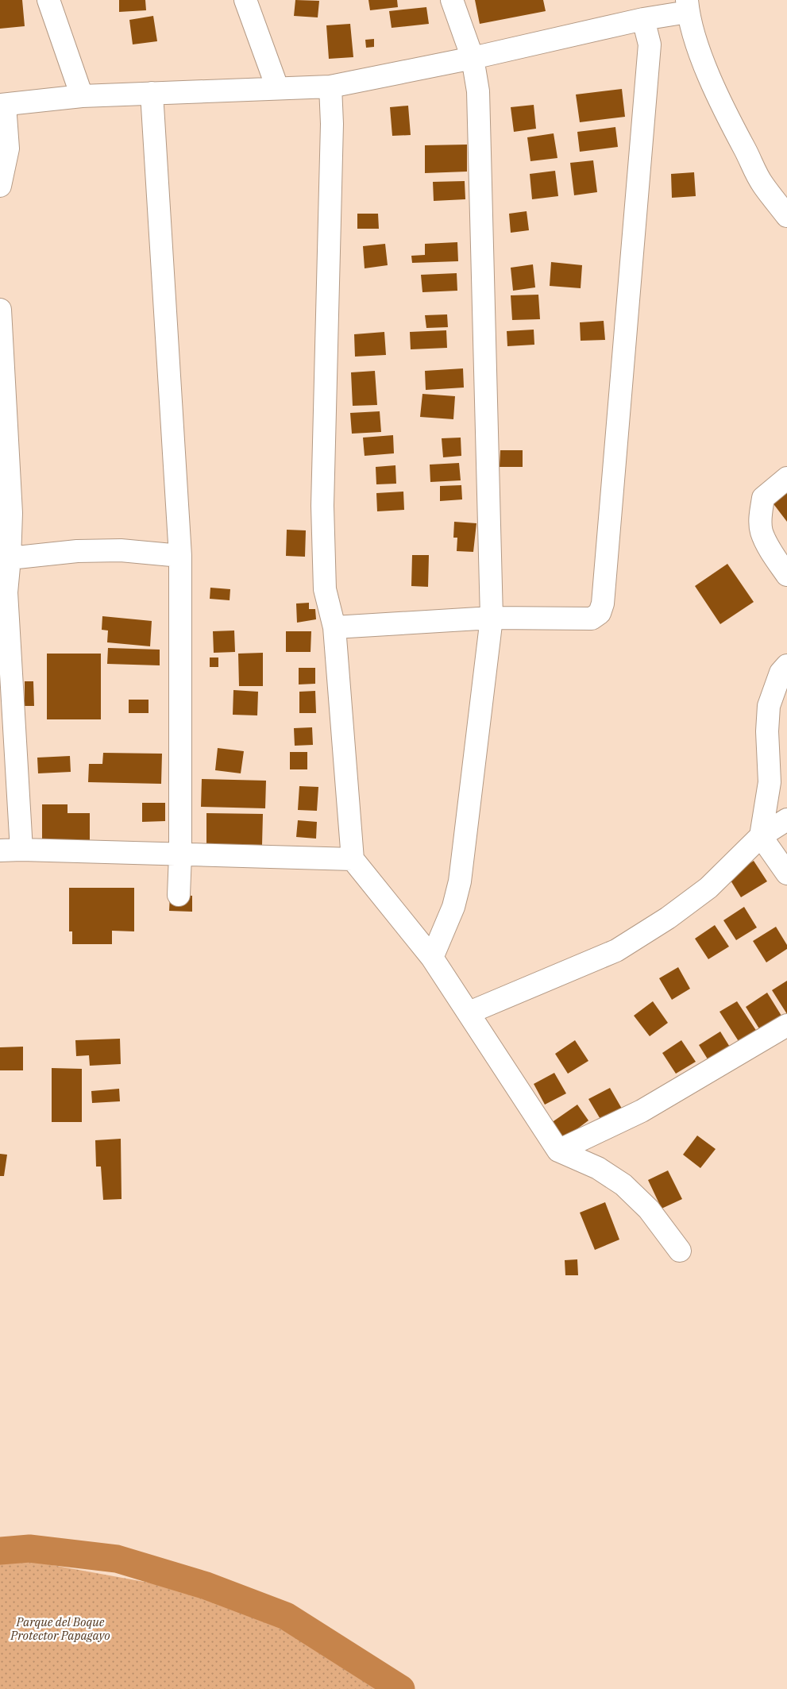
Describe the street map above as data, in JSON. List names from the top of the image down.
{
  "parks": ["Parque del Boque Protector Papagayo"]
}
